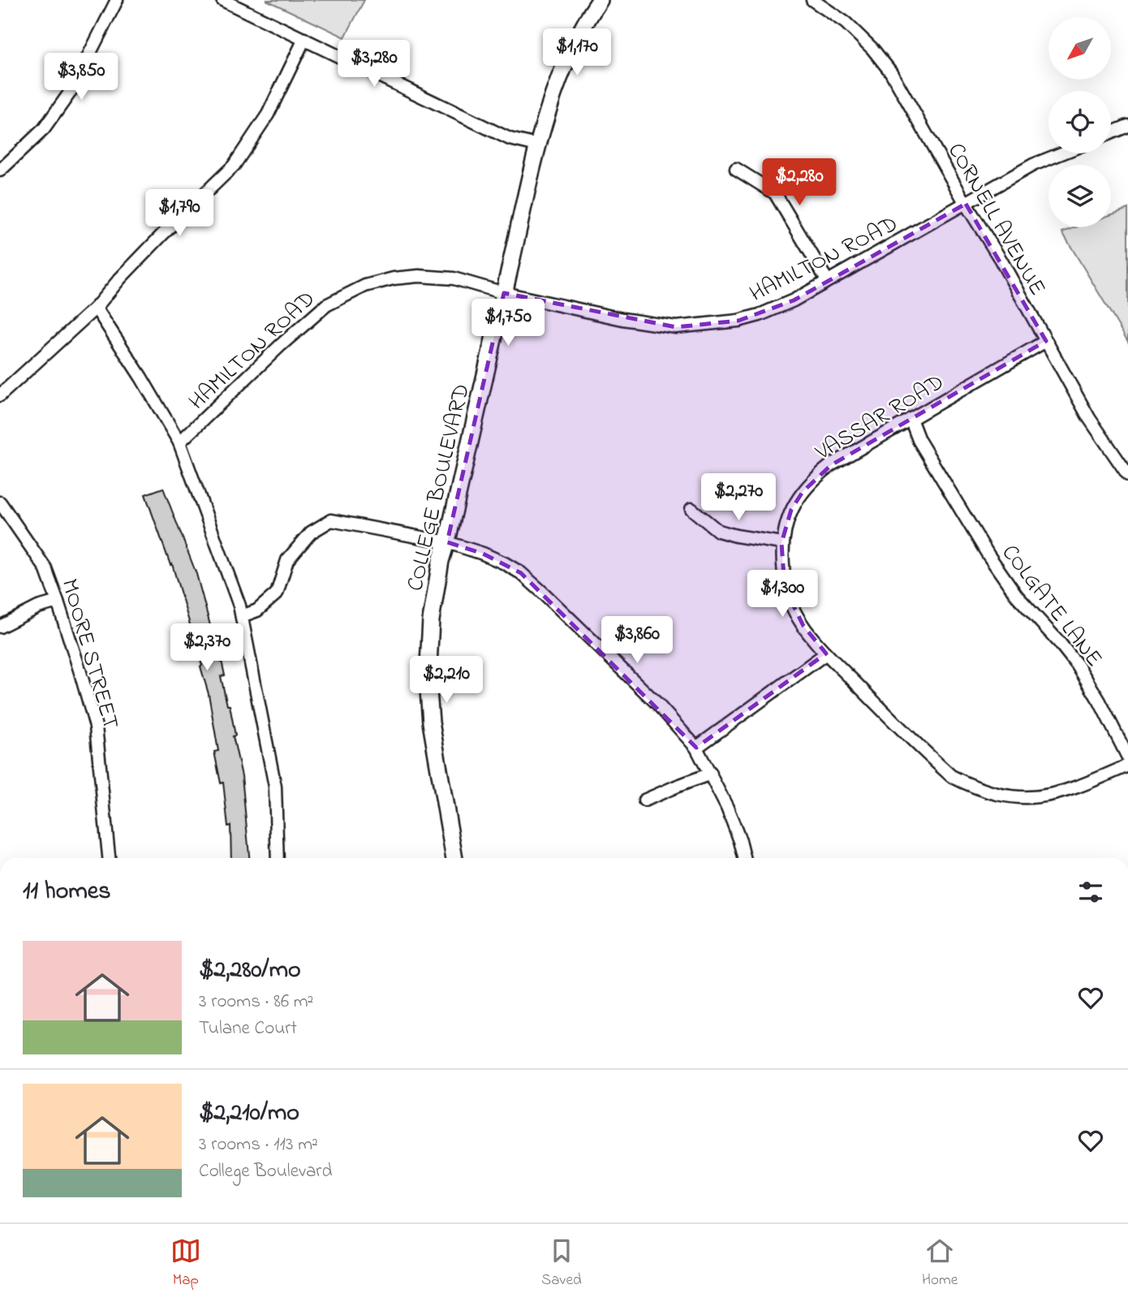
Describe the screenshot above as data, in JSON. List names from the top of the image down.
{
  "streets": {
    "street": [
      "CORNELL AVENUE",
      "HAMILTON ROAD",
      "VASSAR ROAD",
      "COLLEGE BOULEVARD",
      "COLGATE LANE",
      "MOORE STREET"
    ]
  },
  "crossings": [
    ["CORNELL AVENUE", "HAMILTON ROAD"],
    ["CORNELL AVENUE", "VASSAR ROAD"],
    ["HAMILTON ROAD", "COLLEGE BOULEVARD"],
    ["VASSAR ROAD", "COLGATE LANE"]
  ],
  "north": "bottom left",
  "page": {
    "price": [
      "$1,170",
      "$3,280",
      "$3,850",
      "$2,280",
      "$1,790",
      "$1,750",
      "$2,270",
      "$1,300",
      "$3,860",
      "$2,370",
      "$2,210"
    ],
    "heading": "11 homes",
    "list": [
      {
        "name": "$2,280/mo",
        "note": "3 rooms · 86 m² · Tulane Court"
      },
      {
        "name": "$2,210/mo",
        "note": "3 rooms · 113 m² · College Boulevard"
      }
    ],
    "tabs": ["Map", "Saved", "Home"]
  }
}
